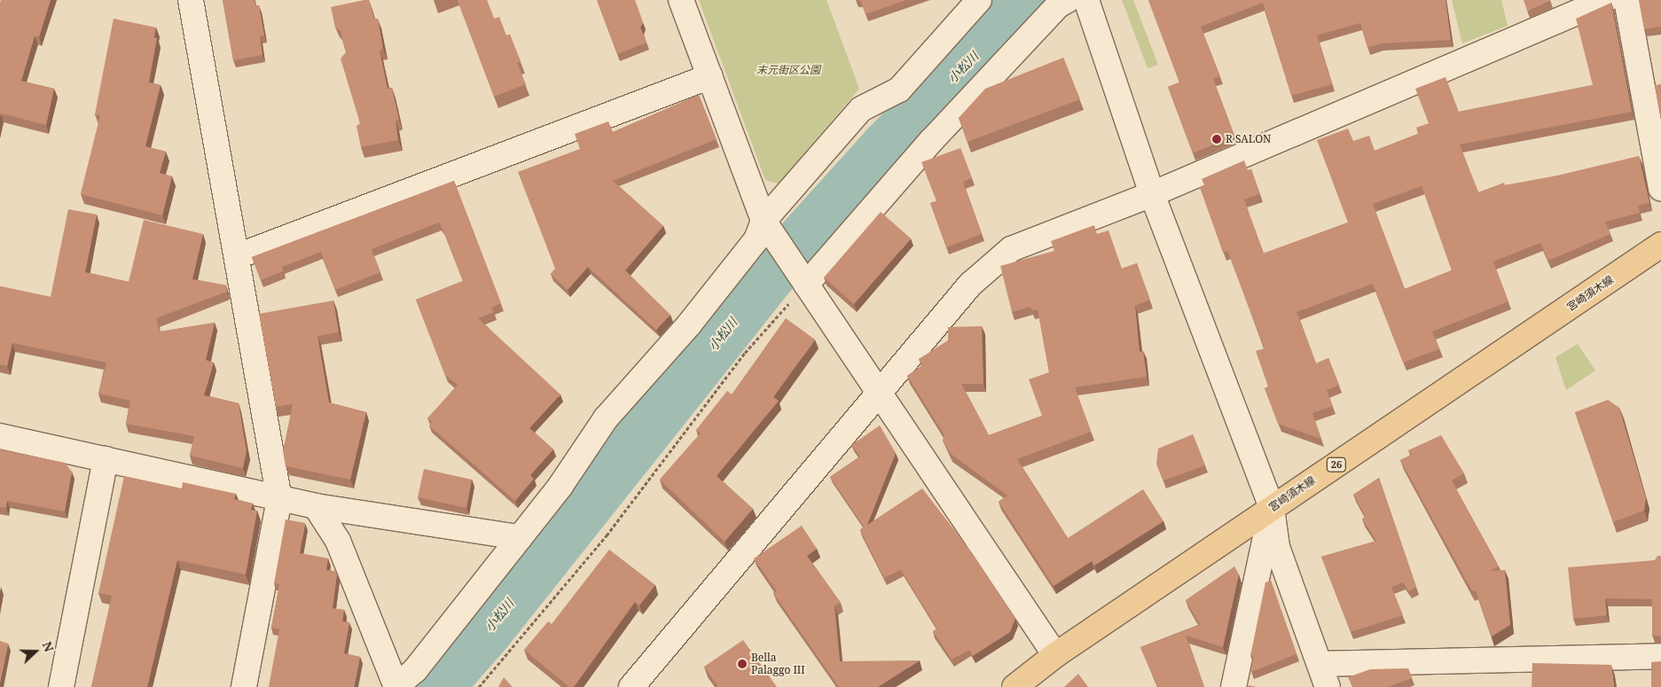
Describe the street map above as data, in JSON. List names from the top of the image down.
{
  "streets": {
    "main road": ["宮崎須木線", "26"]
  },
  "water": ["小松川"],
  "parks": ["末元街区公園"],
  "places": ["R SALON", "Bella Palaggo III"],
  "north": "right"
}
